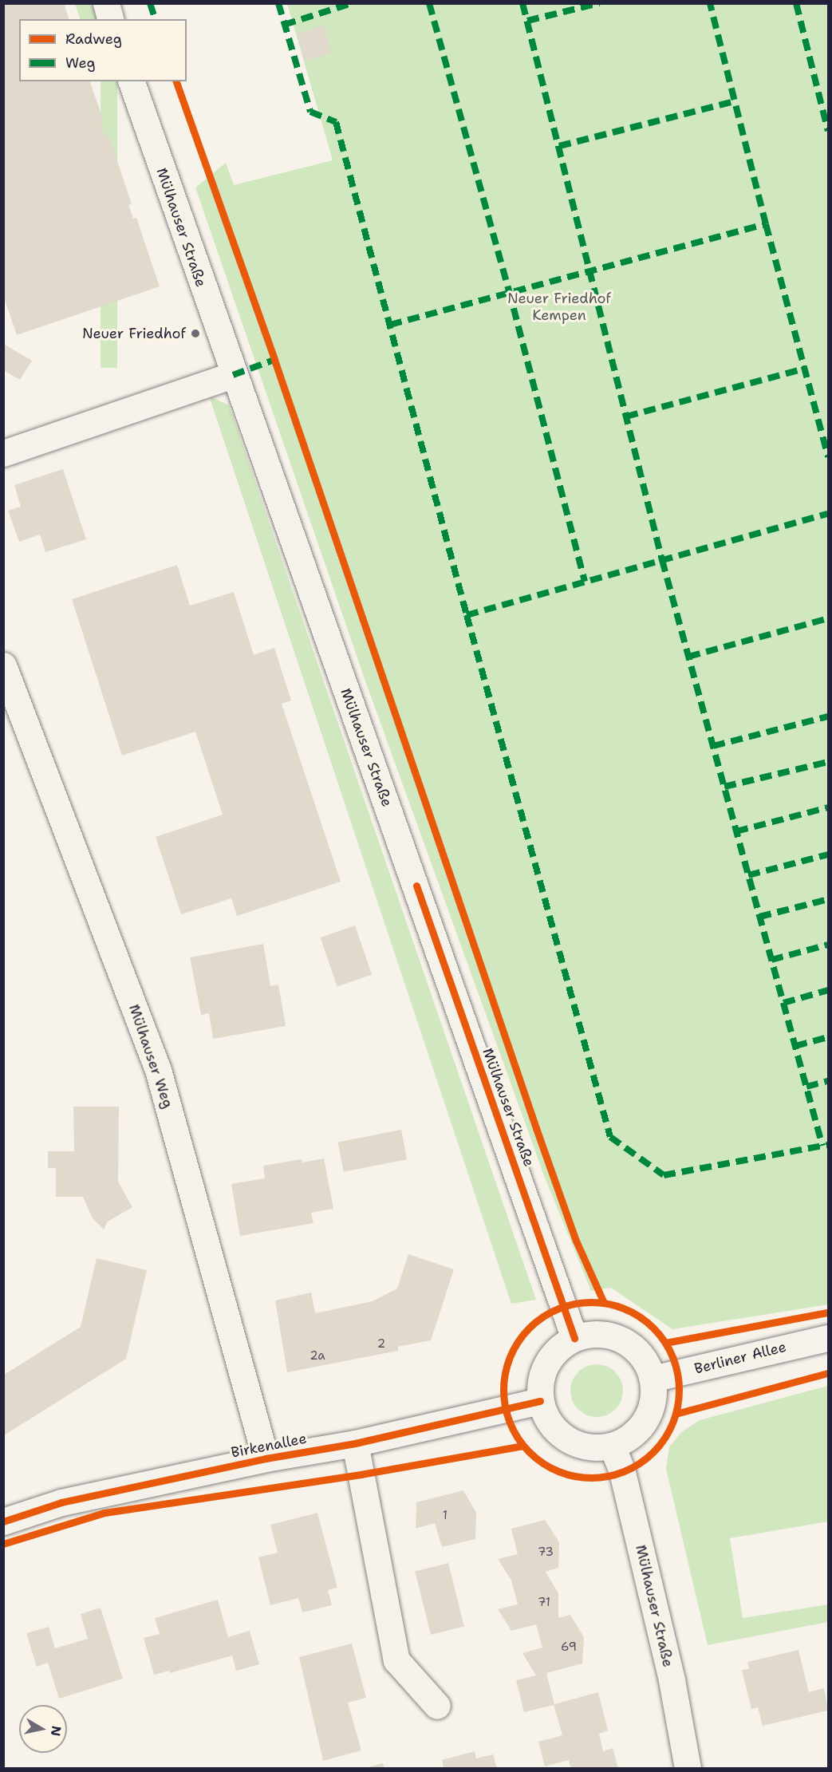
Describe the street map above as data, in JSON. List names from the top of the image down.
{
  "streets": {
    "street": [
      "Mülhauser Straße",
      "Mülhauser Weg",
      "Berliner Allee",
      "Birkenallee"
    ]
  },
  "crossings": [
    ["Mülhauser Straße", "Berliner Allee"],
    ["Mülhauser Straße", "Birkenallee"],
    ["Mülhauser Weg", "Birkenallee"],
    ["Berliner Allee", "Birkenallee"]
  ],
  "parks": ["Neuer Friedhof Kempen"],
  "places": ["Neuer Friedhof"],
  "house_numbers": [
    "2",
    "2a",
    "1",
    "73",
    "71",
    "69"
  ],
  "legend": ["Radweg", "Weg"],
  "north": "right"
}
